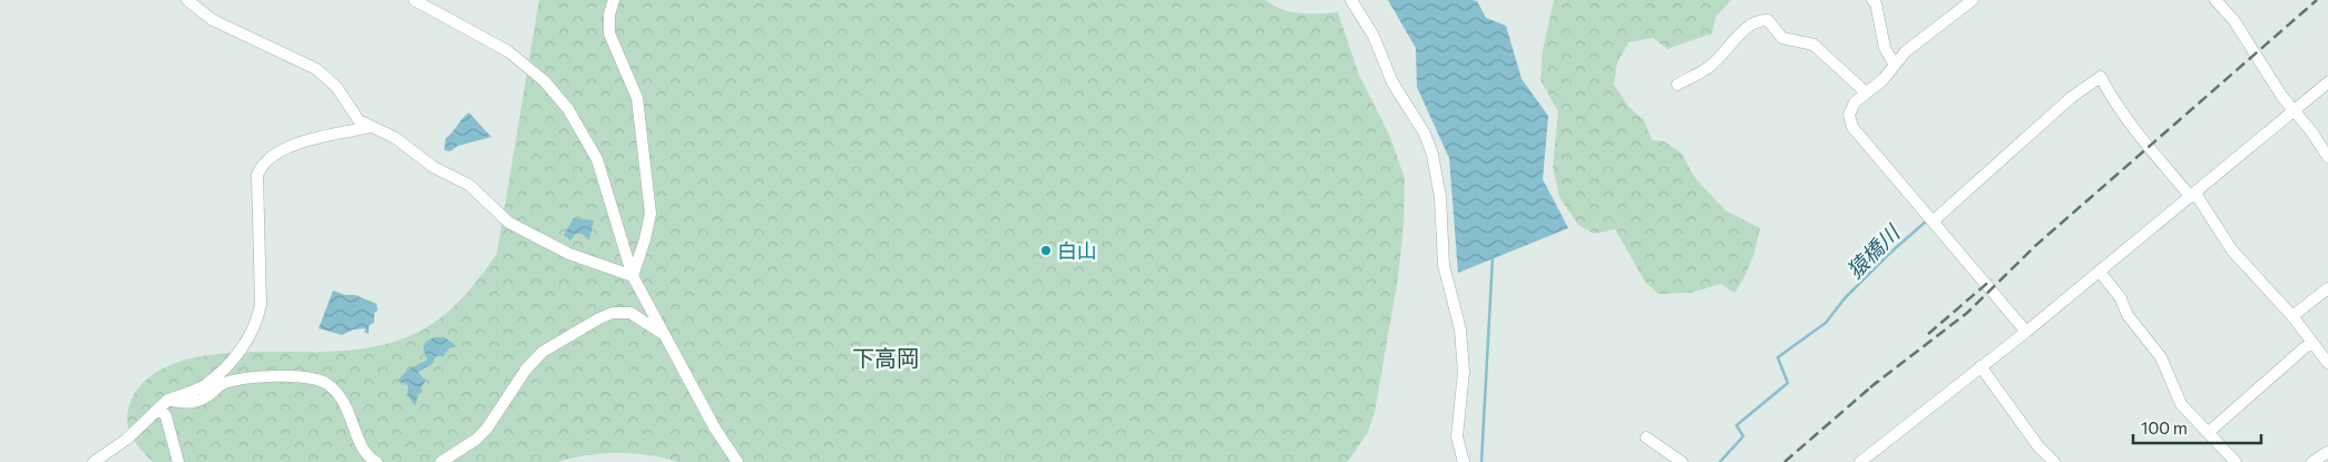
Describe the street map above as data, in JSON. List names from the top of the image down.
{
  "districts": ["下高岡"],
  "water": ["猿橋川"],
  "places": ["白山"],
  "scale_bar": "100 m"
}
